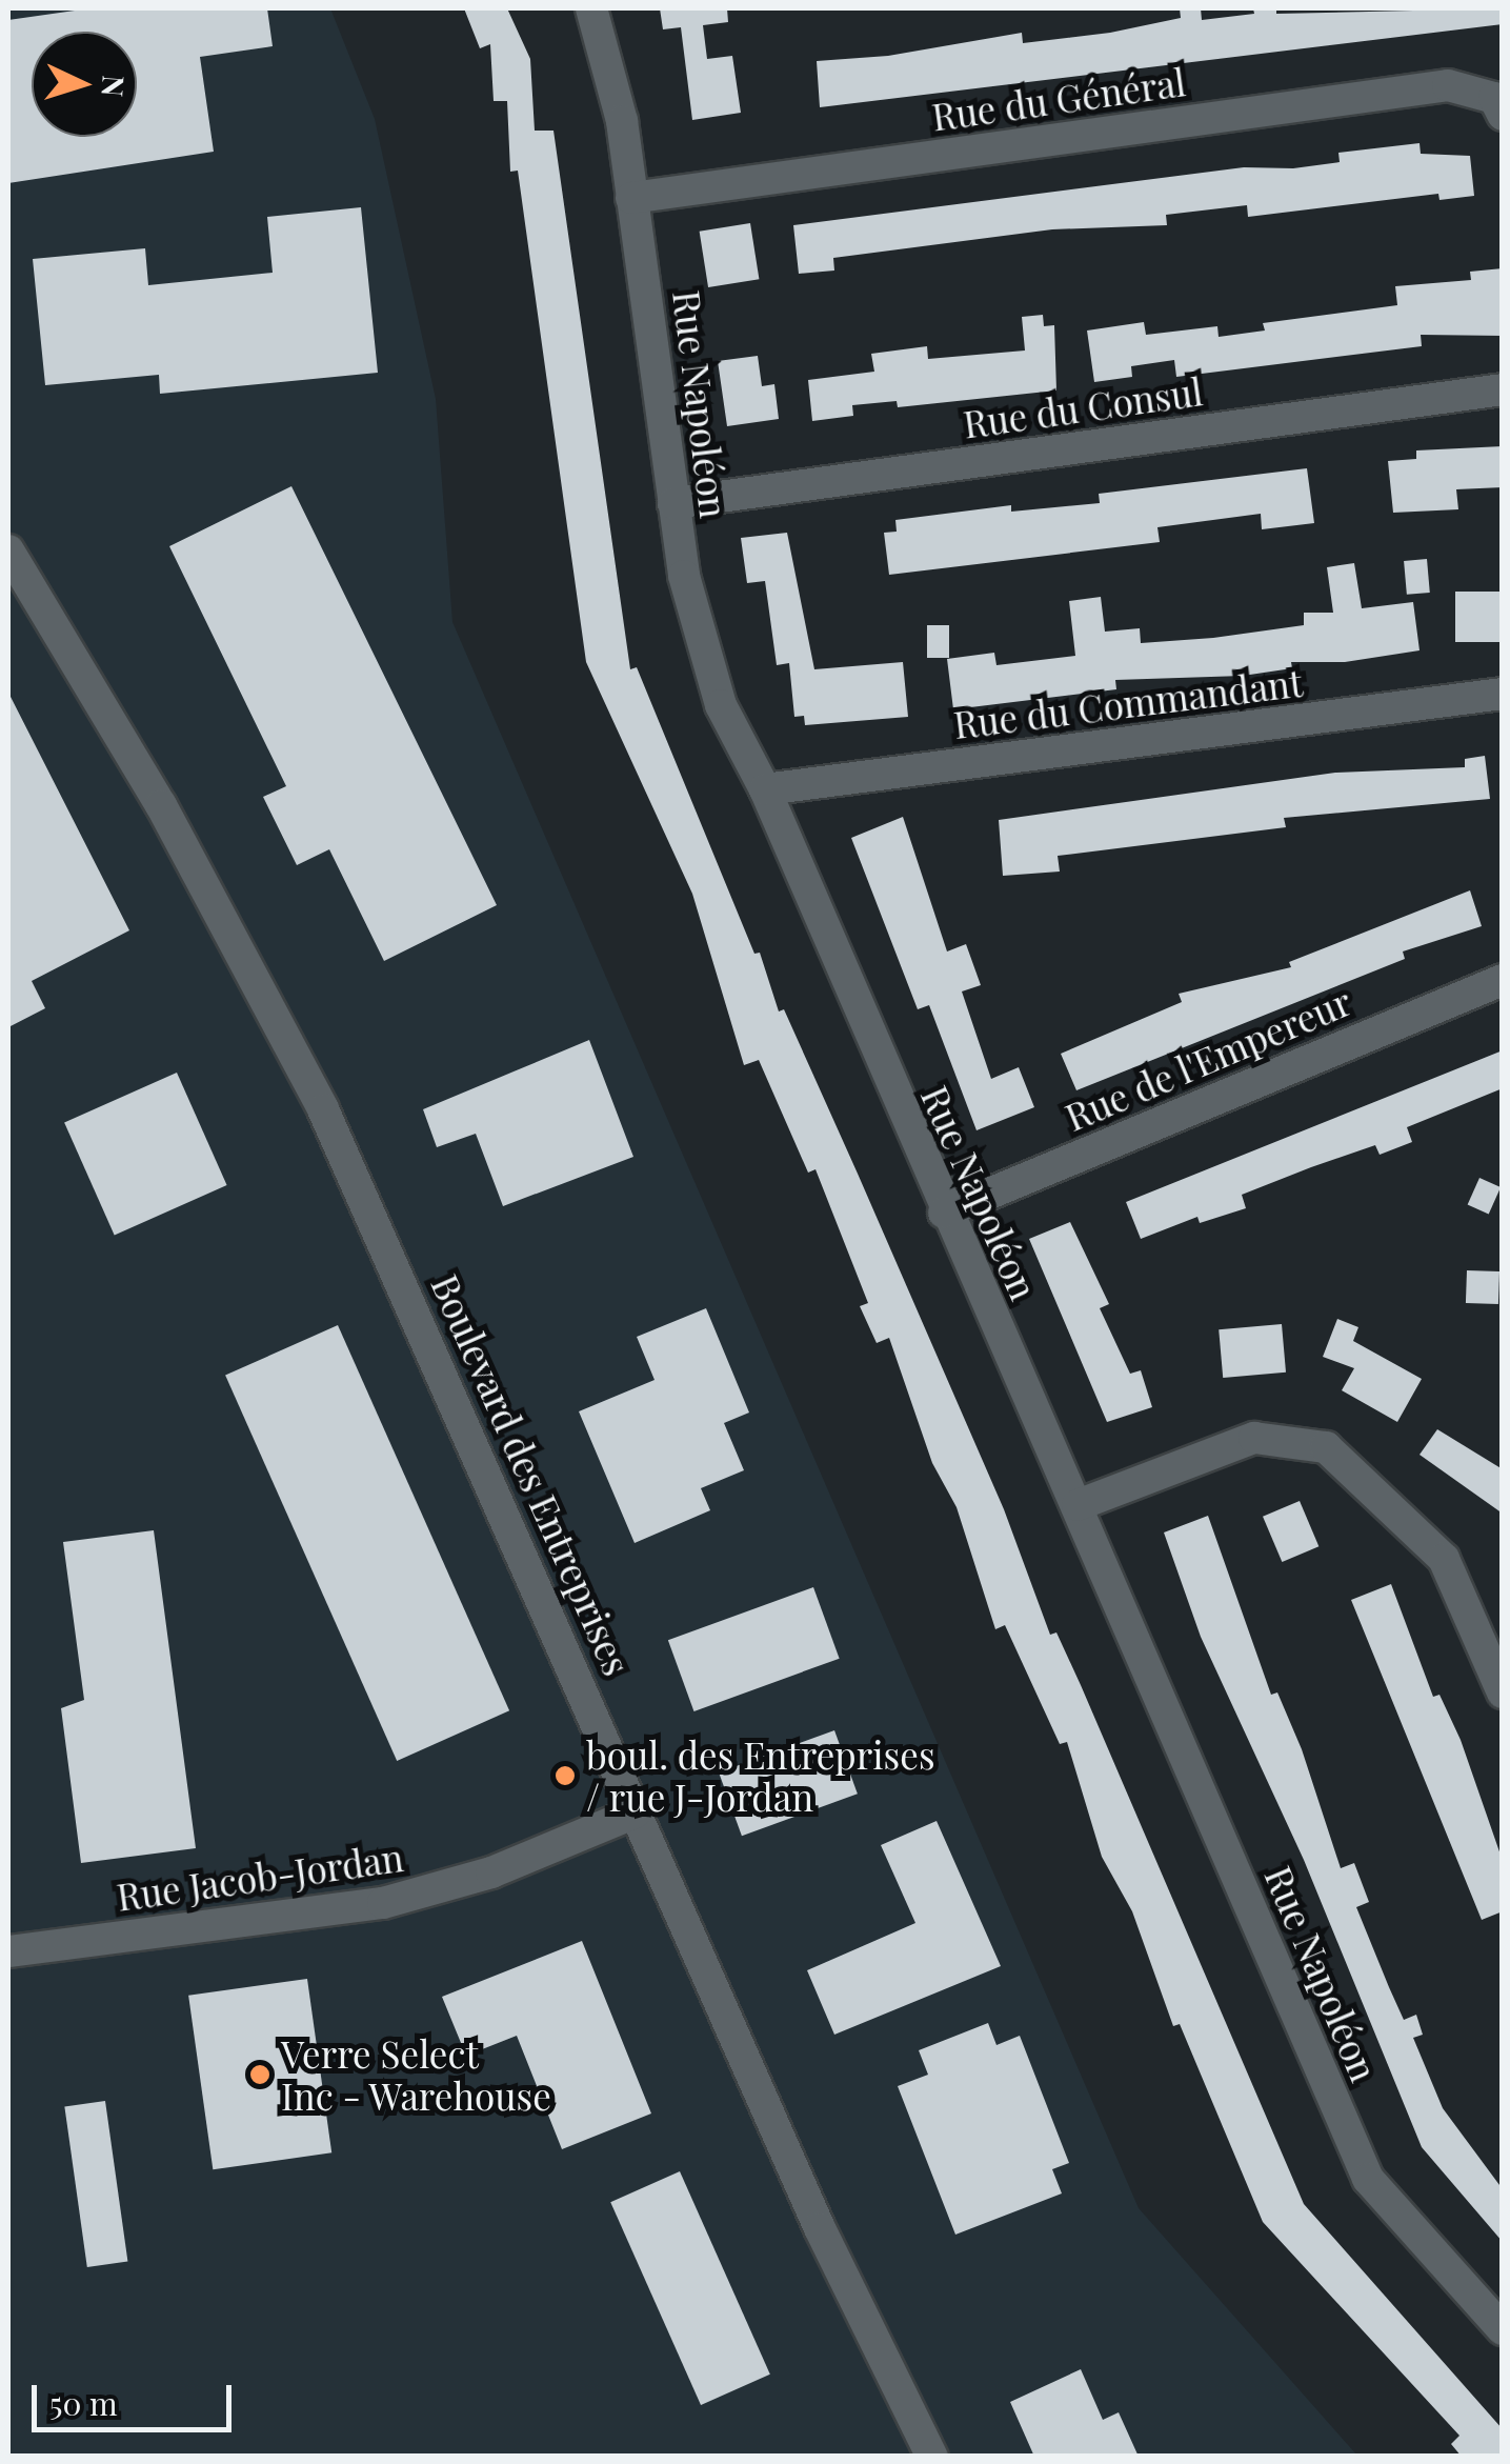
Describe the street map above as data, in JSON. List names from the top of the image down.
{
  "streets": {
    "street": [
      "Rue du Général",
      "Rue Napoléon",
      "Rue du Consul",
      "Rue du Commandant",
      "Rue de l'Empereur",
      "Boulevard des Entreprises",
      "Rue Jacob-Jordan"
    ]
  },
  "crossings": [
    ["Rue du Général", "Rue Napoléon"],
    ["Rue Napoléon", "Rue du Consul"],
    ["Rue Napoléon", "Rue du Commandant"],
    ["Rue Napoléon", "Rue de l'Empereur"],
    ["Boulevard des Entreprises", "Rue Jacob-Jordan"]
  ],
  "places": ["boul. des Entreprises / rue J-Jordan", "Verre Select Inc - Warehouse"],
  "scale_bar": "50 m",
  "north": "right"
}
